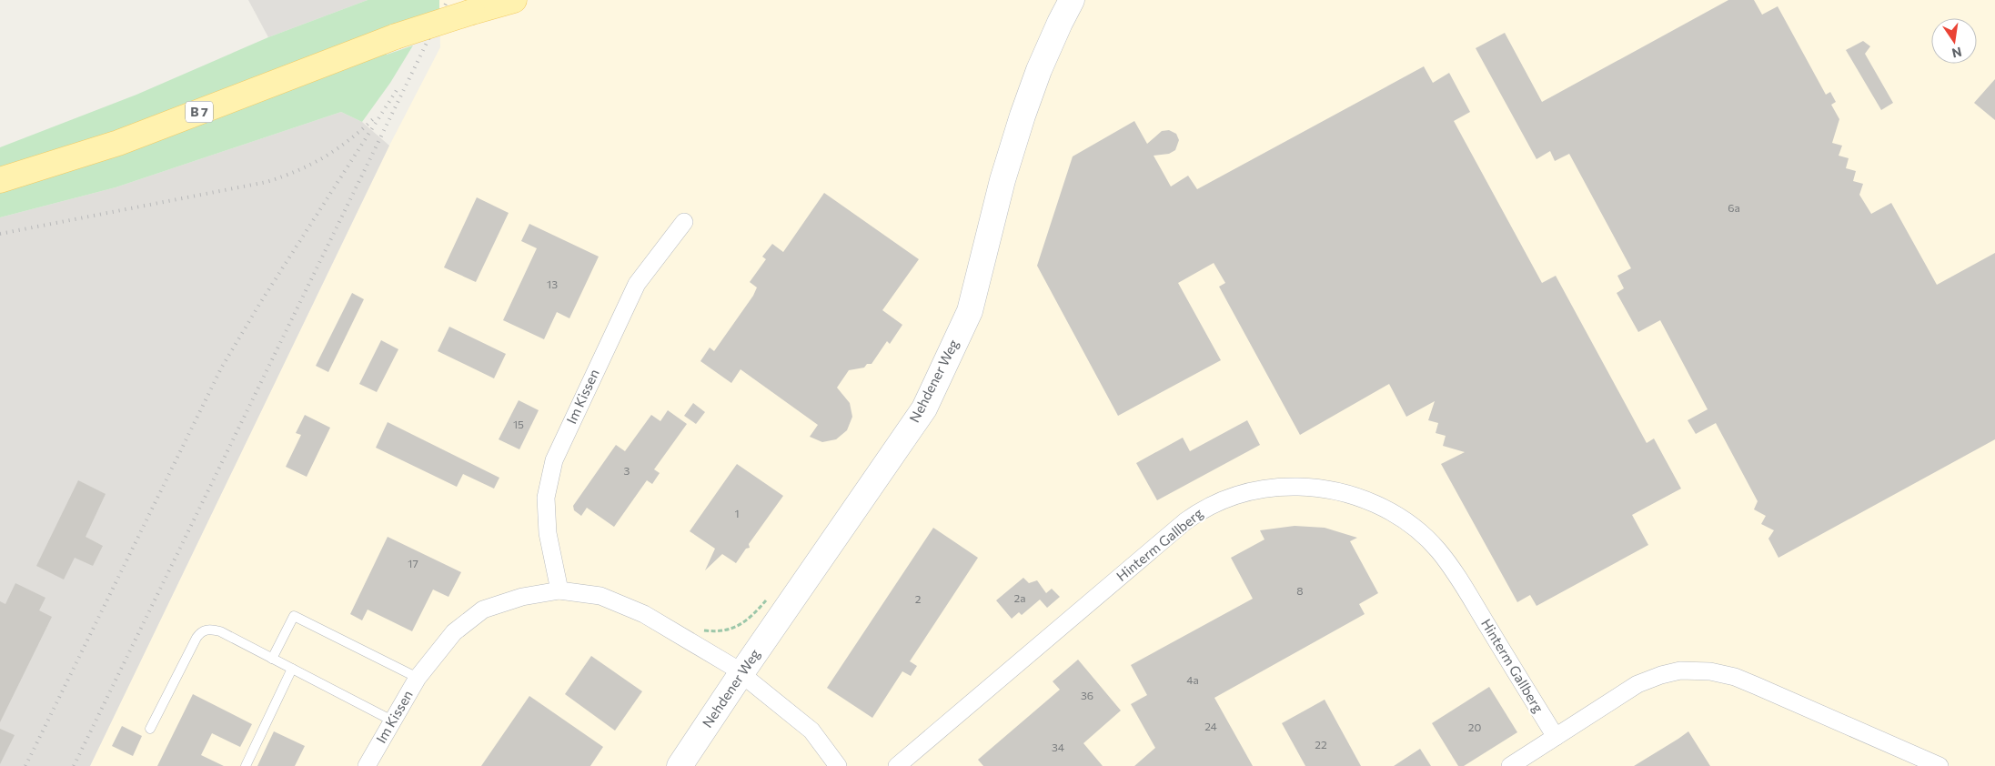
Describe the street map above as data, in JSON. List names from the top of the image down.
{
  "streets": {
    "main road": ["B 7"],
    "street": ["Nehdener Weg", "Im Kissen", "Hinterm Gallberg"]
  },
  "crossings": [
    ["Nehdener Weg", "Im Kissen"]
  ],
  "house_numbers": [
    "6a",
    "13",
    "15",
    "3",
    "1",
    "17",
    "8",
    "2a",
    "2",
    "4a",
    "36",
    "24",
    "20",
    "22",
    "34"
  ],
  "north": "bottom"
}
